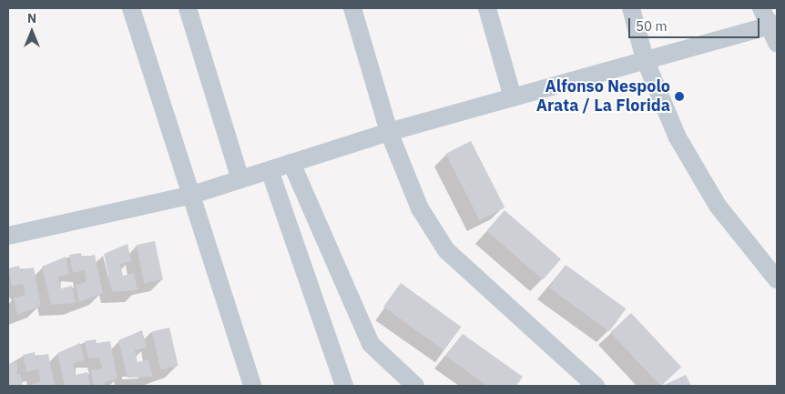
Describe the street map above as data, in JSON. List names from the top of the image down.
{
  "places": ["Alfonso Nespolo Arata / La Florida"],
  "scale_bar": "50 m",
  "north": "top"
}
